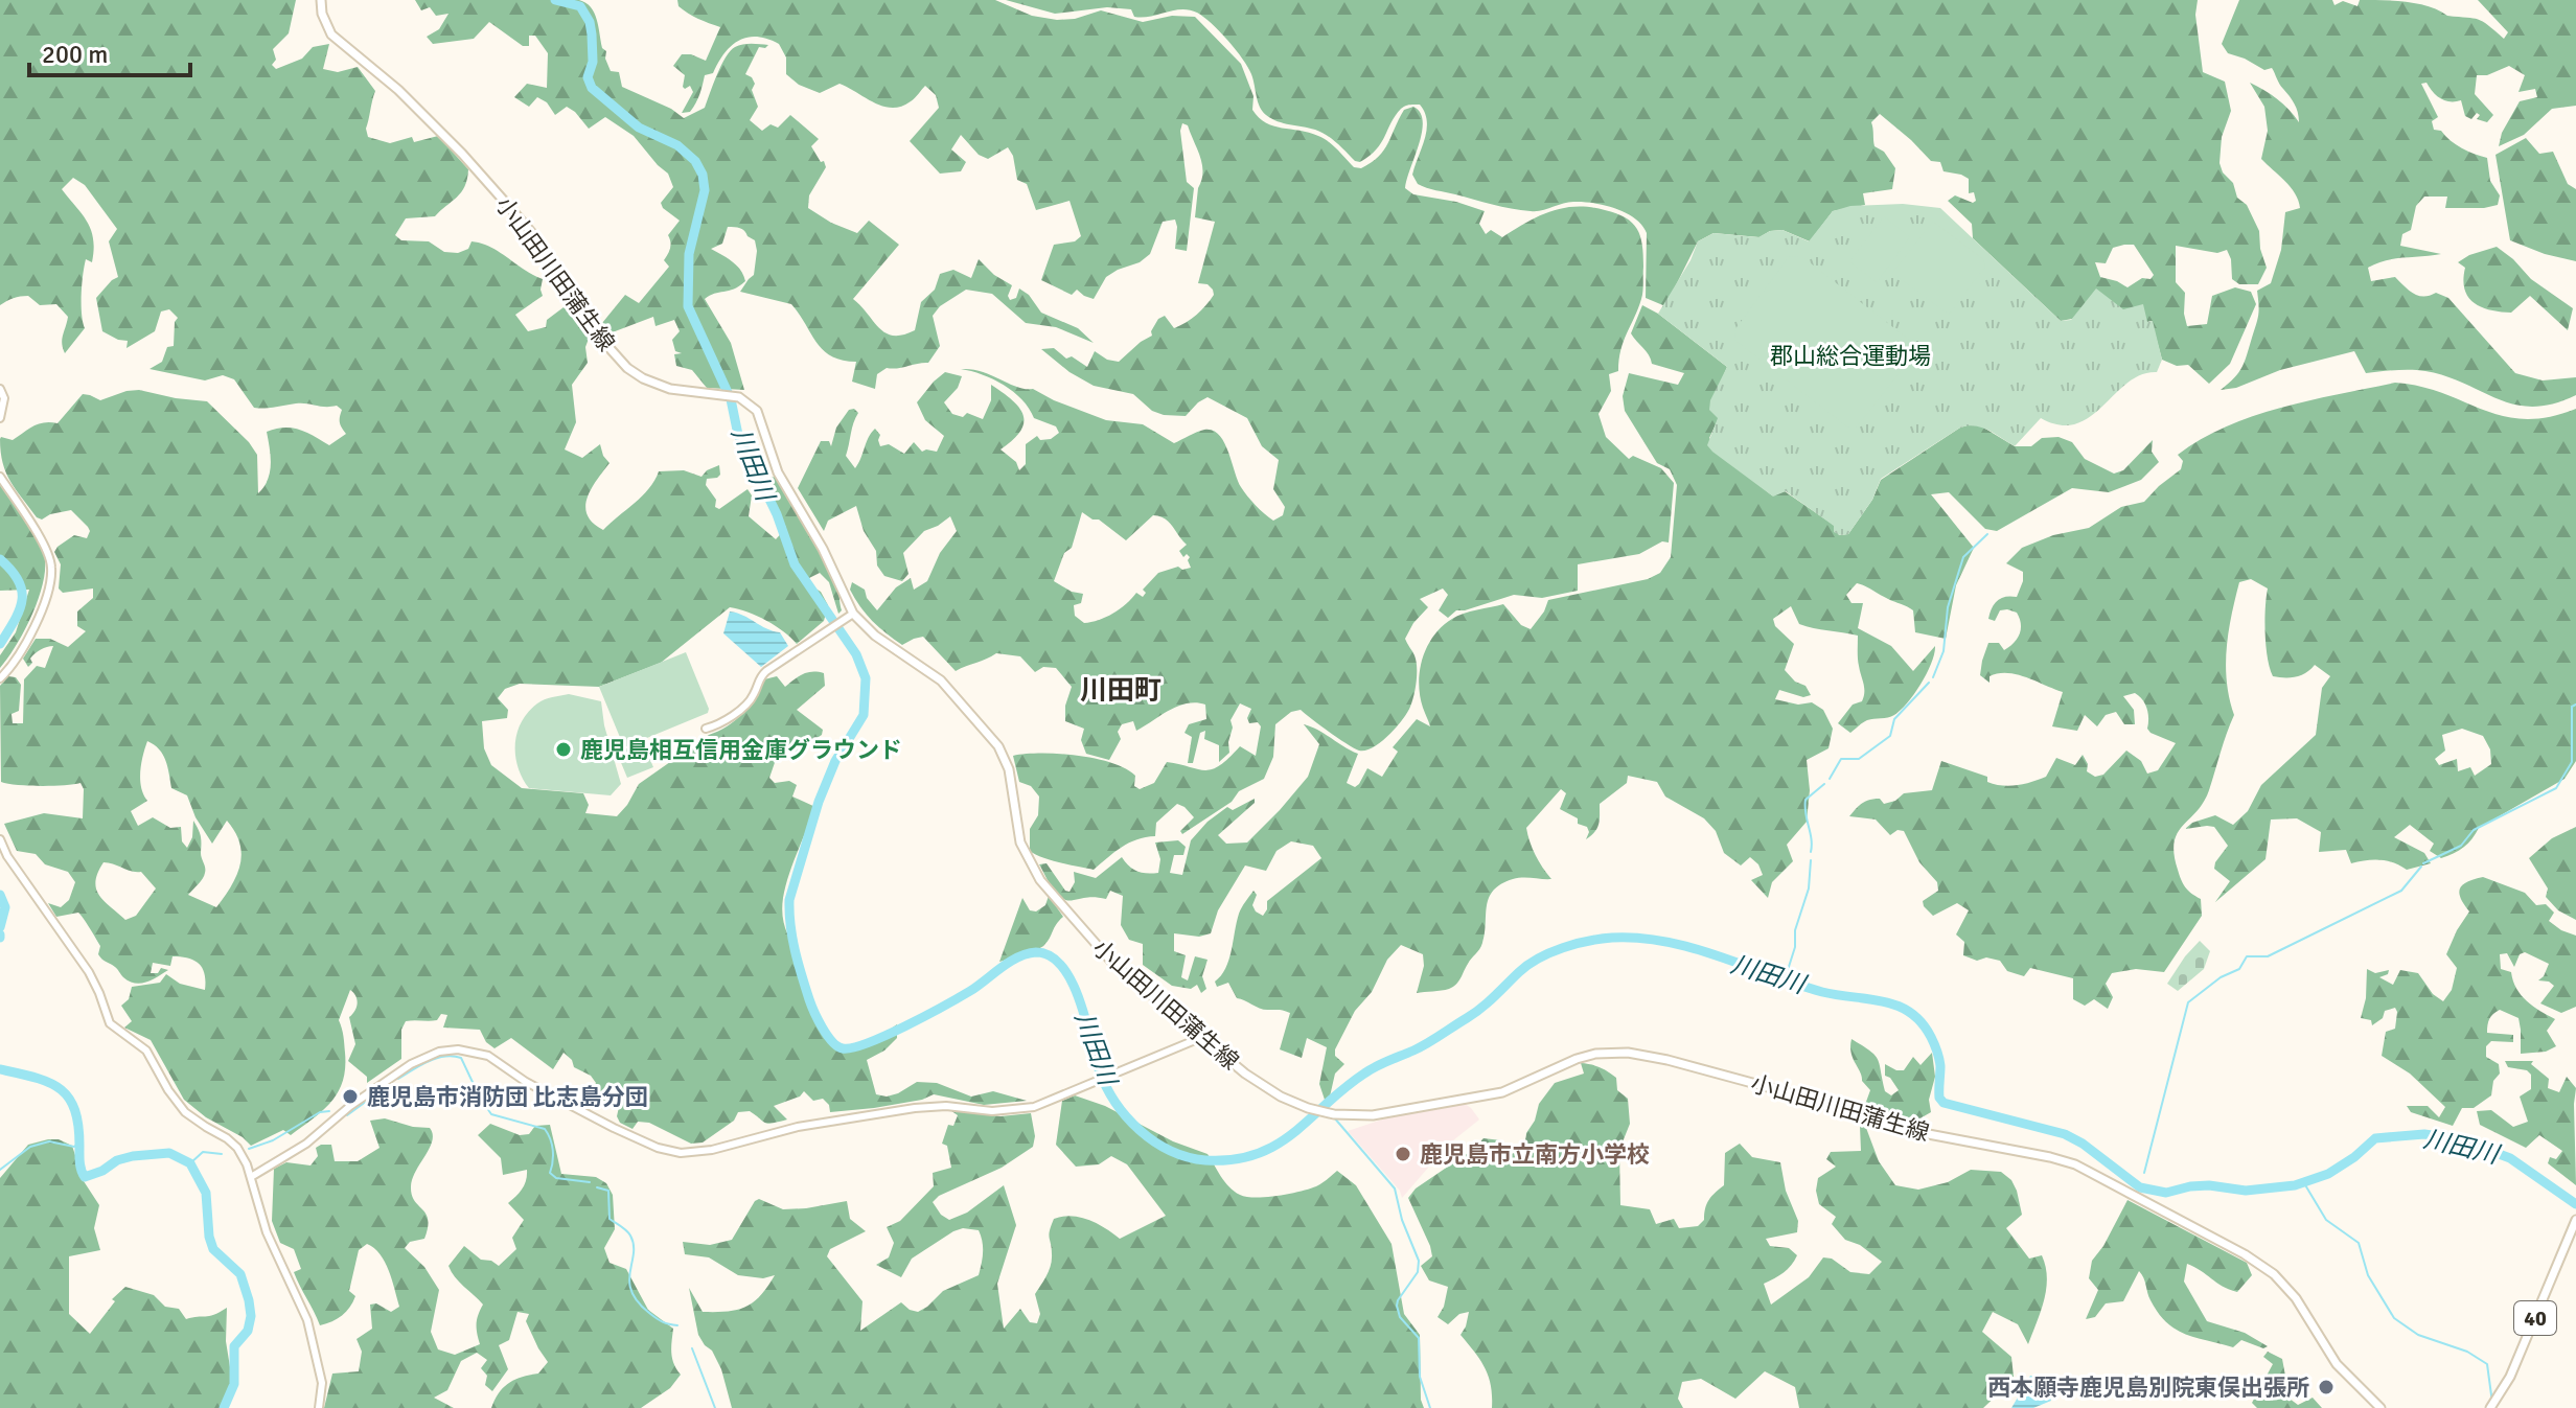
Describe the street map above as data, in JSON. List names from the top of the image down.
{
  "streets": {
    "main road": ["小山田川田蒲生線", "40"]
  },
  "districts": ["川田町"],
  "water": ["川田川"],
  "parks": ["郡山総合運動場"],
  "places": [
    "鹿児島相互信用金庫グラウンド",
    "鹿児島市消防団 比志島分団",
    "鹿児島市立南方小学校",
    "西本願寺鹿児島別院東俣出張所"
  ],
  "scale_bar": "200 m"
}
